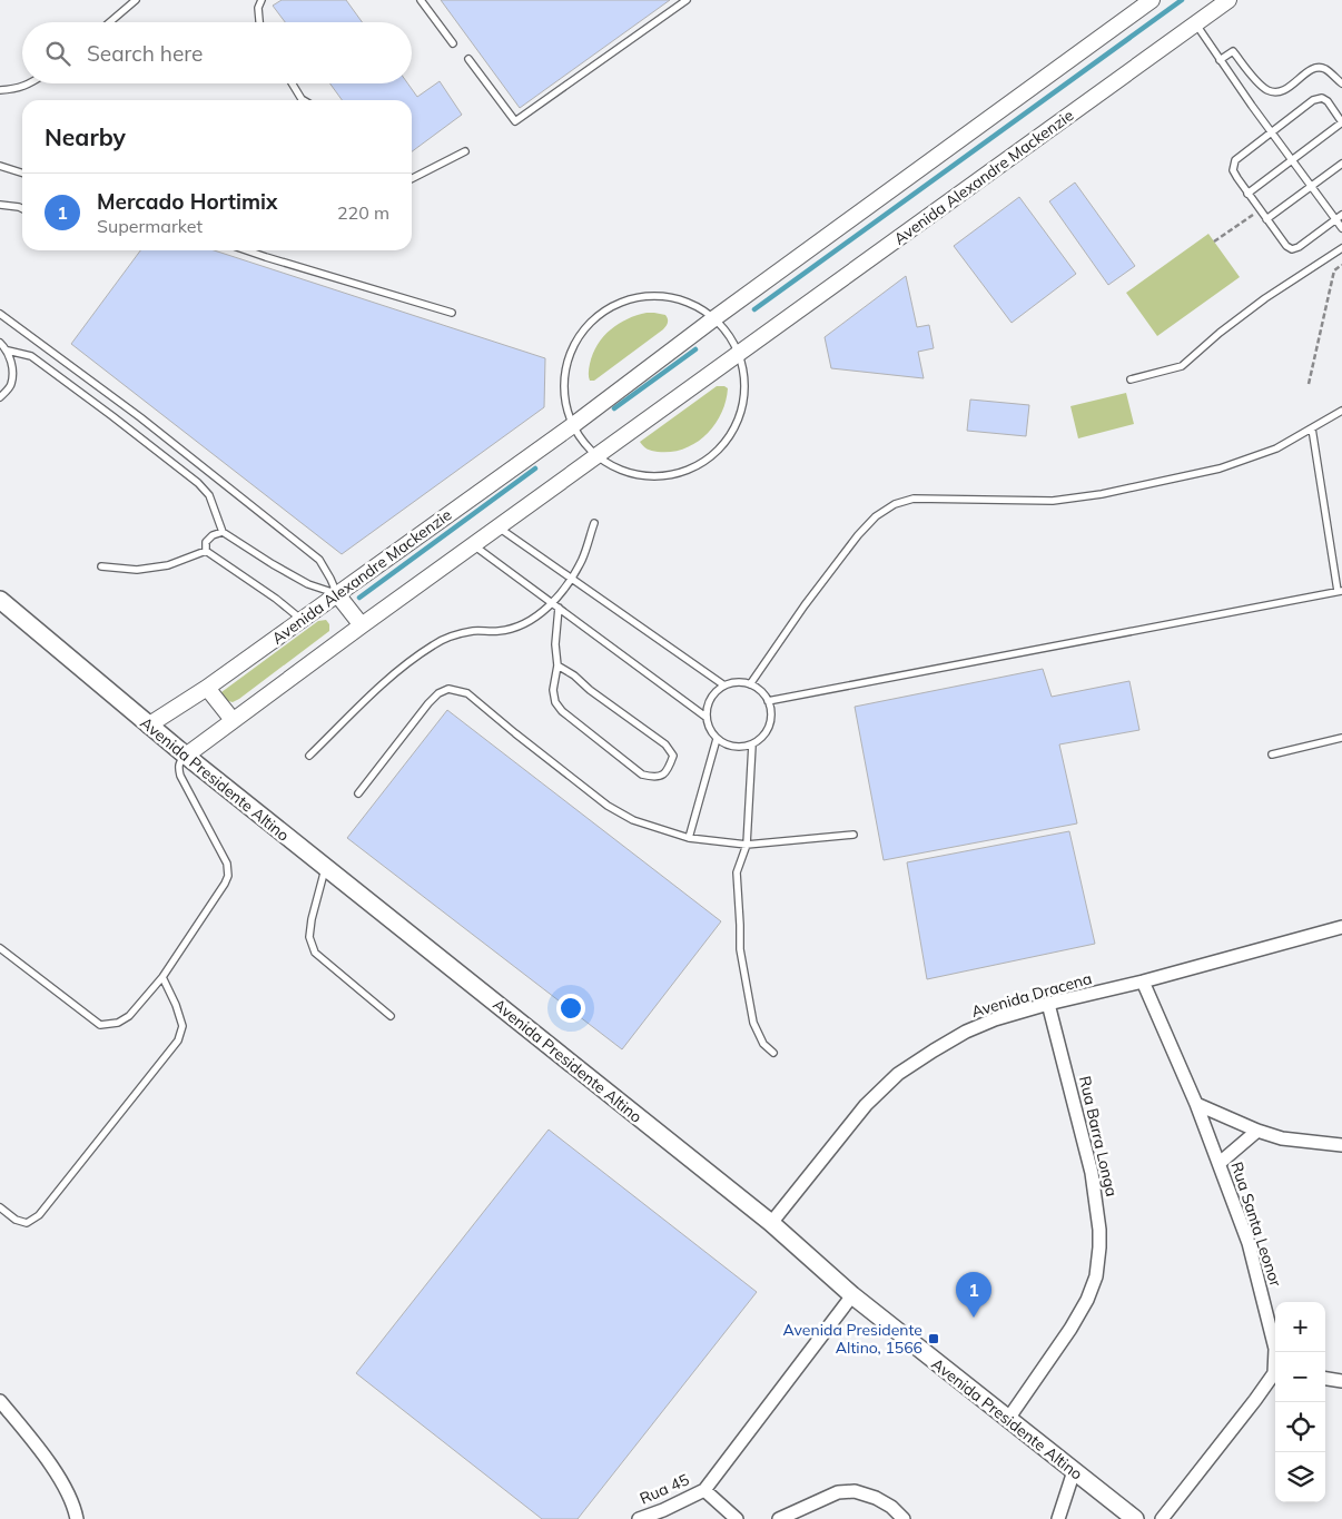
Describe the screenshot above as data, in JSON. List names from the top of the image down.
{
  "streets": {
    "main road": ["Avenida Presidente Altino"],
    "street": [
      "Avenida Alexandre Mackenzie",
      "Avenida Dracena",
      "Rua Barra Longa",
      "Rua Santa Leonor",
      "Rua 45"
    ]
  },
  "crossings": [
    ["Avenida Alexandre Mackenzie", "Avenida Presidente Altino"],
    ["Avenida Presidente Altino", "Avenida Dracena"],
    ["Avenida Presidente Altino", "Rua Barra Longa"],
    ["Avenida Dracena", "Rua Barra Longa"],
    ["Avenida Dracena", "Rua Santa Leonor"]
  ],
  "places": {
    "transit": ["Avenida Presidente Altino, 1566"]
  },
  "page": {
    "search": "Search here",
    "heading": "Nearby",
    "list": [
      {
        "mark": "1",
        "name": "Mercado Hortimix",
        "note": "Supermarket",
        "value": "220 m"
      }
    ],
    "pins": "1",
    "map_buttons": ["+", "−"]
  }
}
